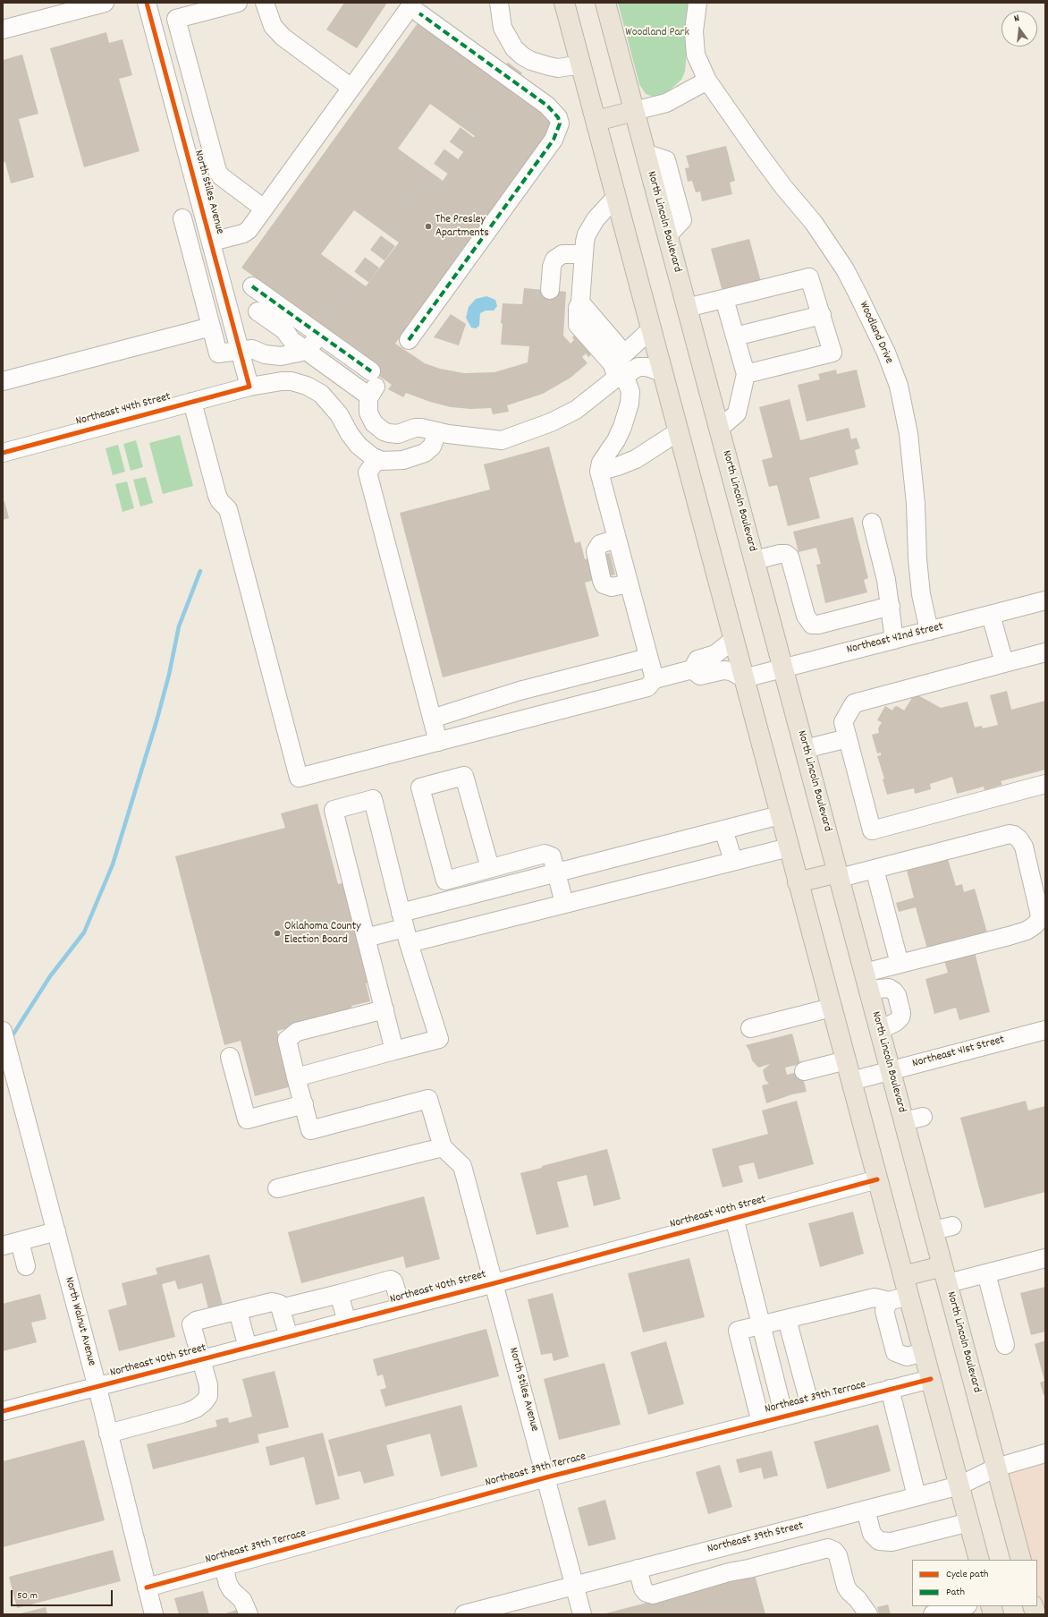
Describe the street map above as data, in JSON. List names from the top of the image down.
{
  "streets": {
    "main road": ["North Lincoln Boulevard"],
    "street": [
      "North Stiles Avenue",
      "Woodland Drive",
      "Northeast 44th Street",
      "Northeast 42nd Street",
      "Northeast 41st Street",
      "Northeast 40th Street",
      "North Walnut Avenue",
      "Northeast 39th Terrace",
      "Northeast 39th Street"
    ]
  },
  "crossings": [
    ["North Stiles Avenue", "Northeast 44th Street"],
    ["North Stiles Avenue", "Northeast 40th Street"],
    ["North Stiles Avenue", "Northeast 39th Terrace"],
    ["North Stiles Avenue", "Northeast 39th Street"],
    ["North Lincoln Boulevard", "Northeast 42nd Street"],
    ["North Lincoln Boulevard", "Northeast 41st Street"],
    ["North Lincoln Boulevard", "Northeast 39th Street"],
    ["Woodland Drive", "Northeast 42nd Street"],
    ["Northeast 40th Street", "North Walnut Avenue"],
    ["North Walnut Avenue", "Northeast 39th Terrace"]
  ],
  "parks": ["Woodland Park"],
  "places": ["The Presley Apartments", "Oklahoma County Election Board"],
  "legend": ["Cycle path", "Path"],
  "scale_bar": "50 m",
  "north": "top"
}
